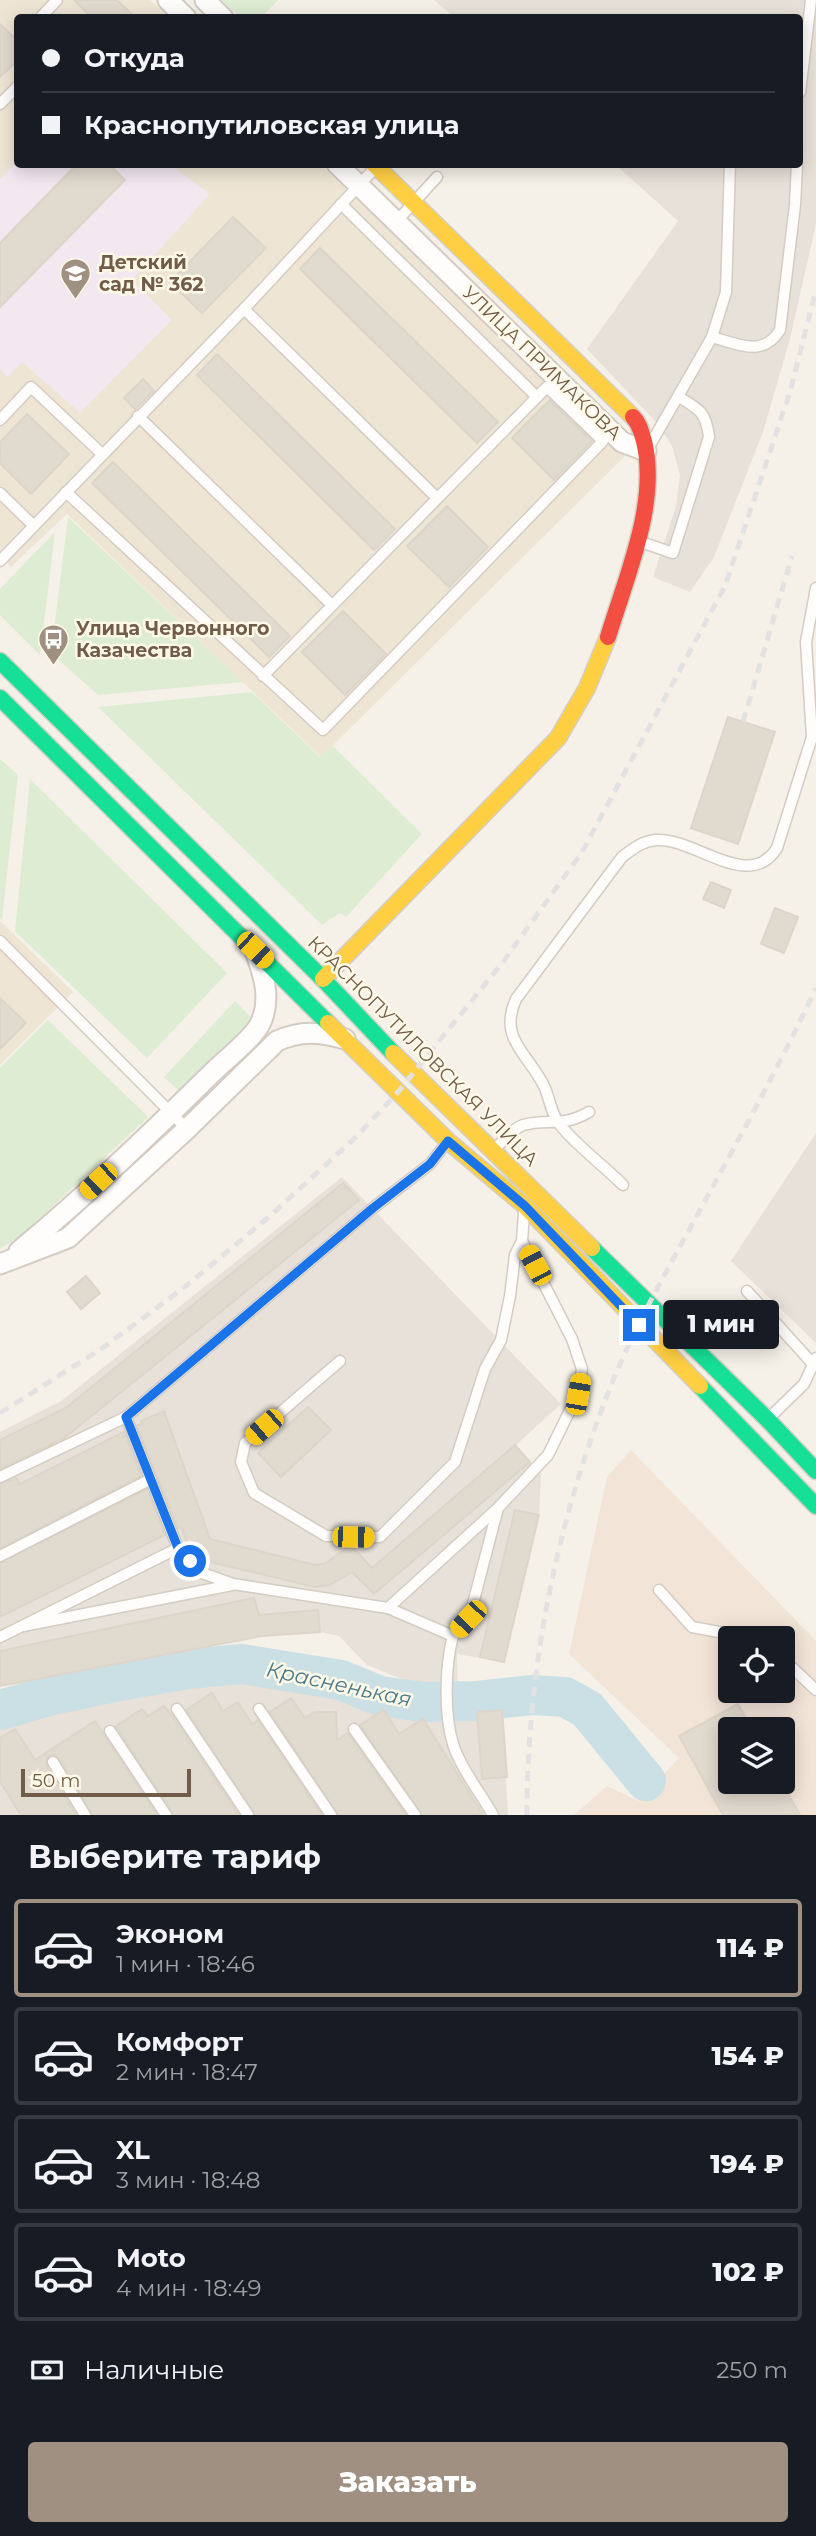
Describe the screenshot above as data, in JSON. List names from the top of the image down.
{
  "streets": {
    "main road": ["УЛИЦА ПРИМАКОВА", "КРАСНОПУТИЛОВСКАЯ УЛИЦА"]
  },
  "water": ["Красненькая"],
  "places": {
    "school or university": ["Детский сад № 362"],
    "bus stop": ["Улица Червонного Казачества"]
  },
  "scale_bar": "50 m",
  "page": {
    "banner": ["Откуда", "Краснопутиловская улица"],
    "bubble": "1 мин",
    "scale": "50 m",
    "heading": "Выберите тариф",
    "list": [
      {
        "name": "Эконом",
        "note": "1 мин · 18:46",
        "value": "114 ₽"
      },
      {
        "name": "Комфорт",
        "note": "2 мин · 18:47",
        "value": "154 ₽"
      },
      {
        "name": "XL",
        "note": "3 мин · 18:48",
        "value": "194 ₽"
      },
      {
        "name": "Moto",
        "note": "4 мин · 18:49",
        "value": "102 ₽"
      }
    ],
    "pay": ["Наличные", "250 m"],
    "buttons": "Заказать"
  }
}
